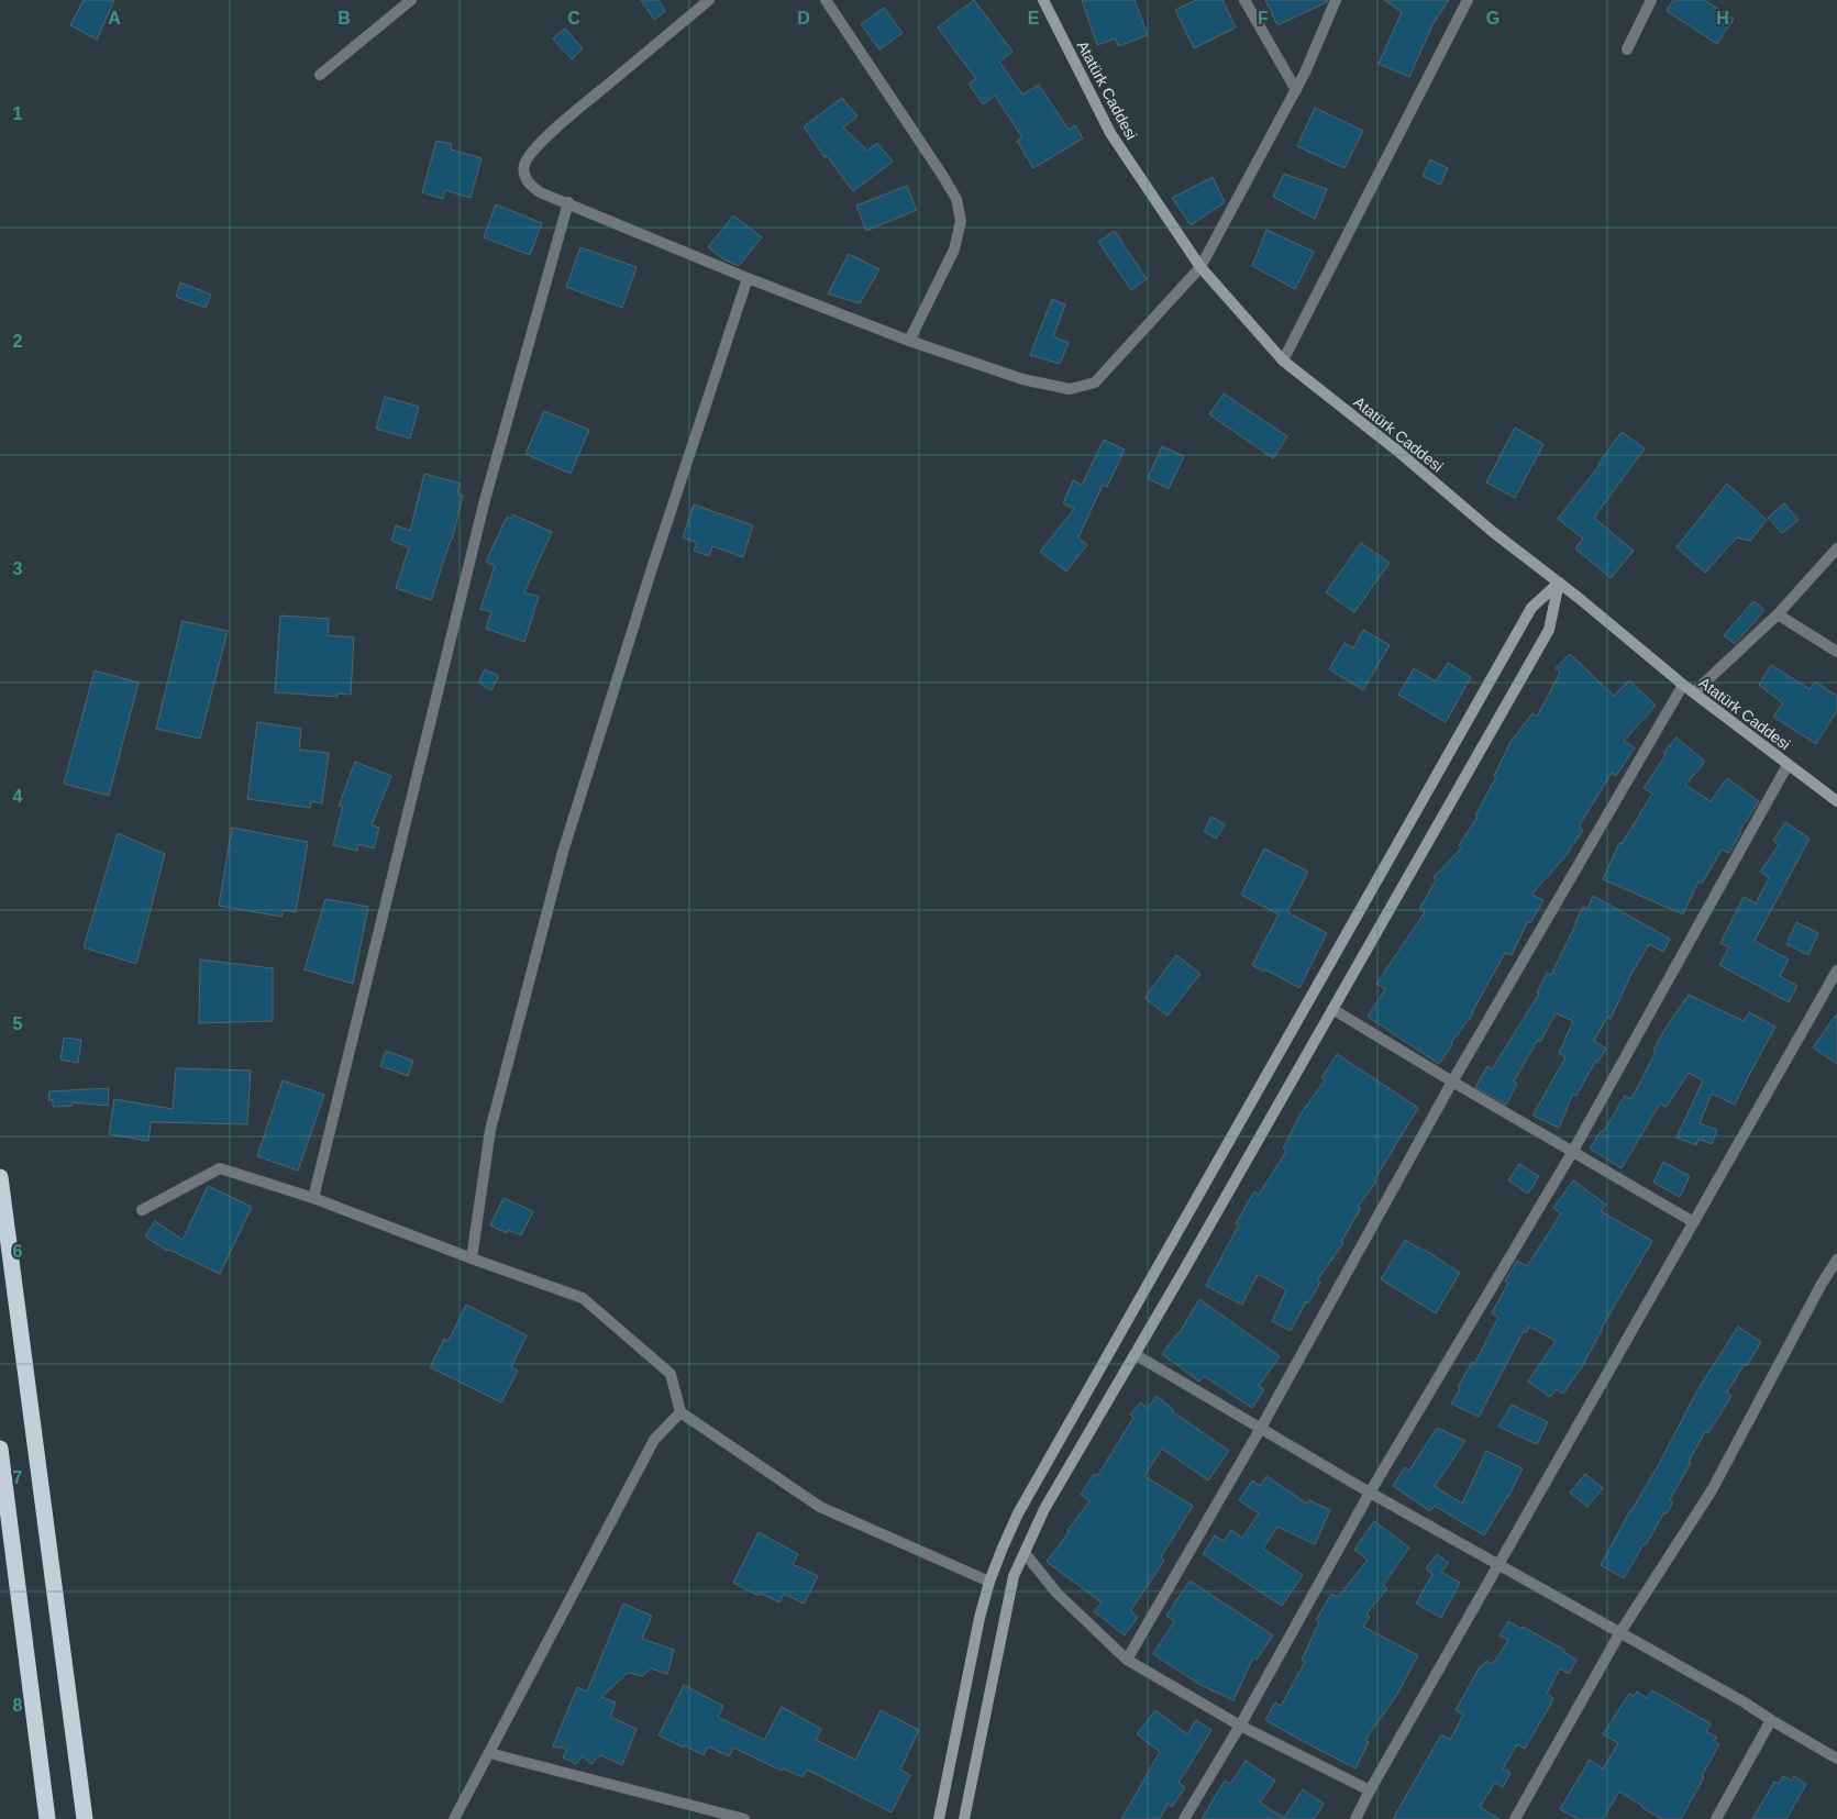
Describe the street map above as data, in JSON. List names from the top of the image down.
{
  "streets": {
    "street": ["Atatürk Caddesi"]
  },
  "grid": {
    "columns": [
      "A",
      "B",
      "C",
      "D",
      "E",
      "F",
      "G",
      "H"
    ],
    "rows": [
      "1",
      "2",
      "3",
      "4",
      "5",
      "6",
      "7",
      "8"
    ]
  }
}
